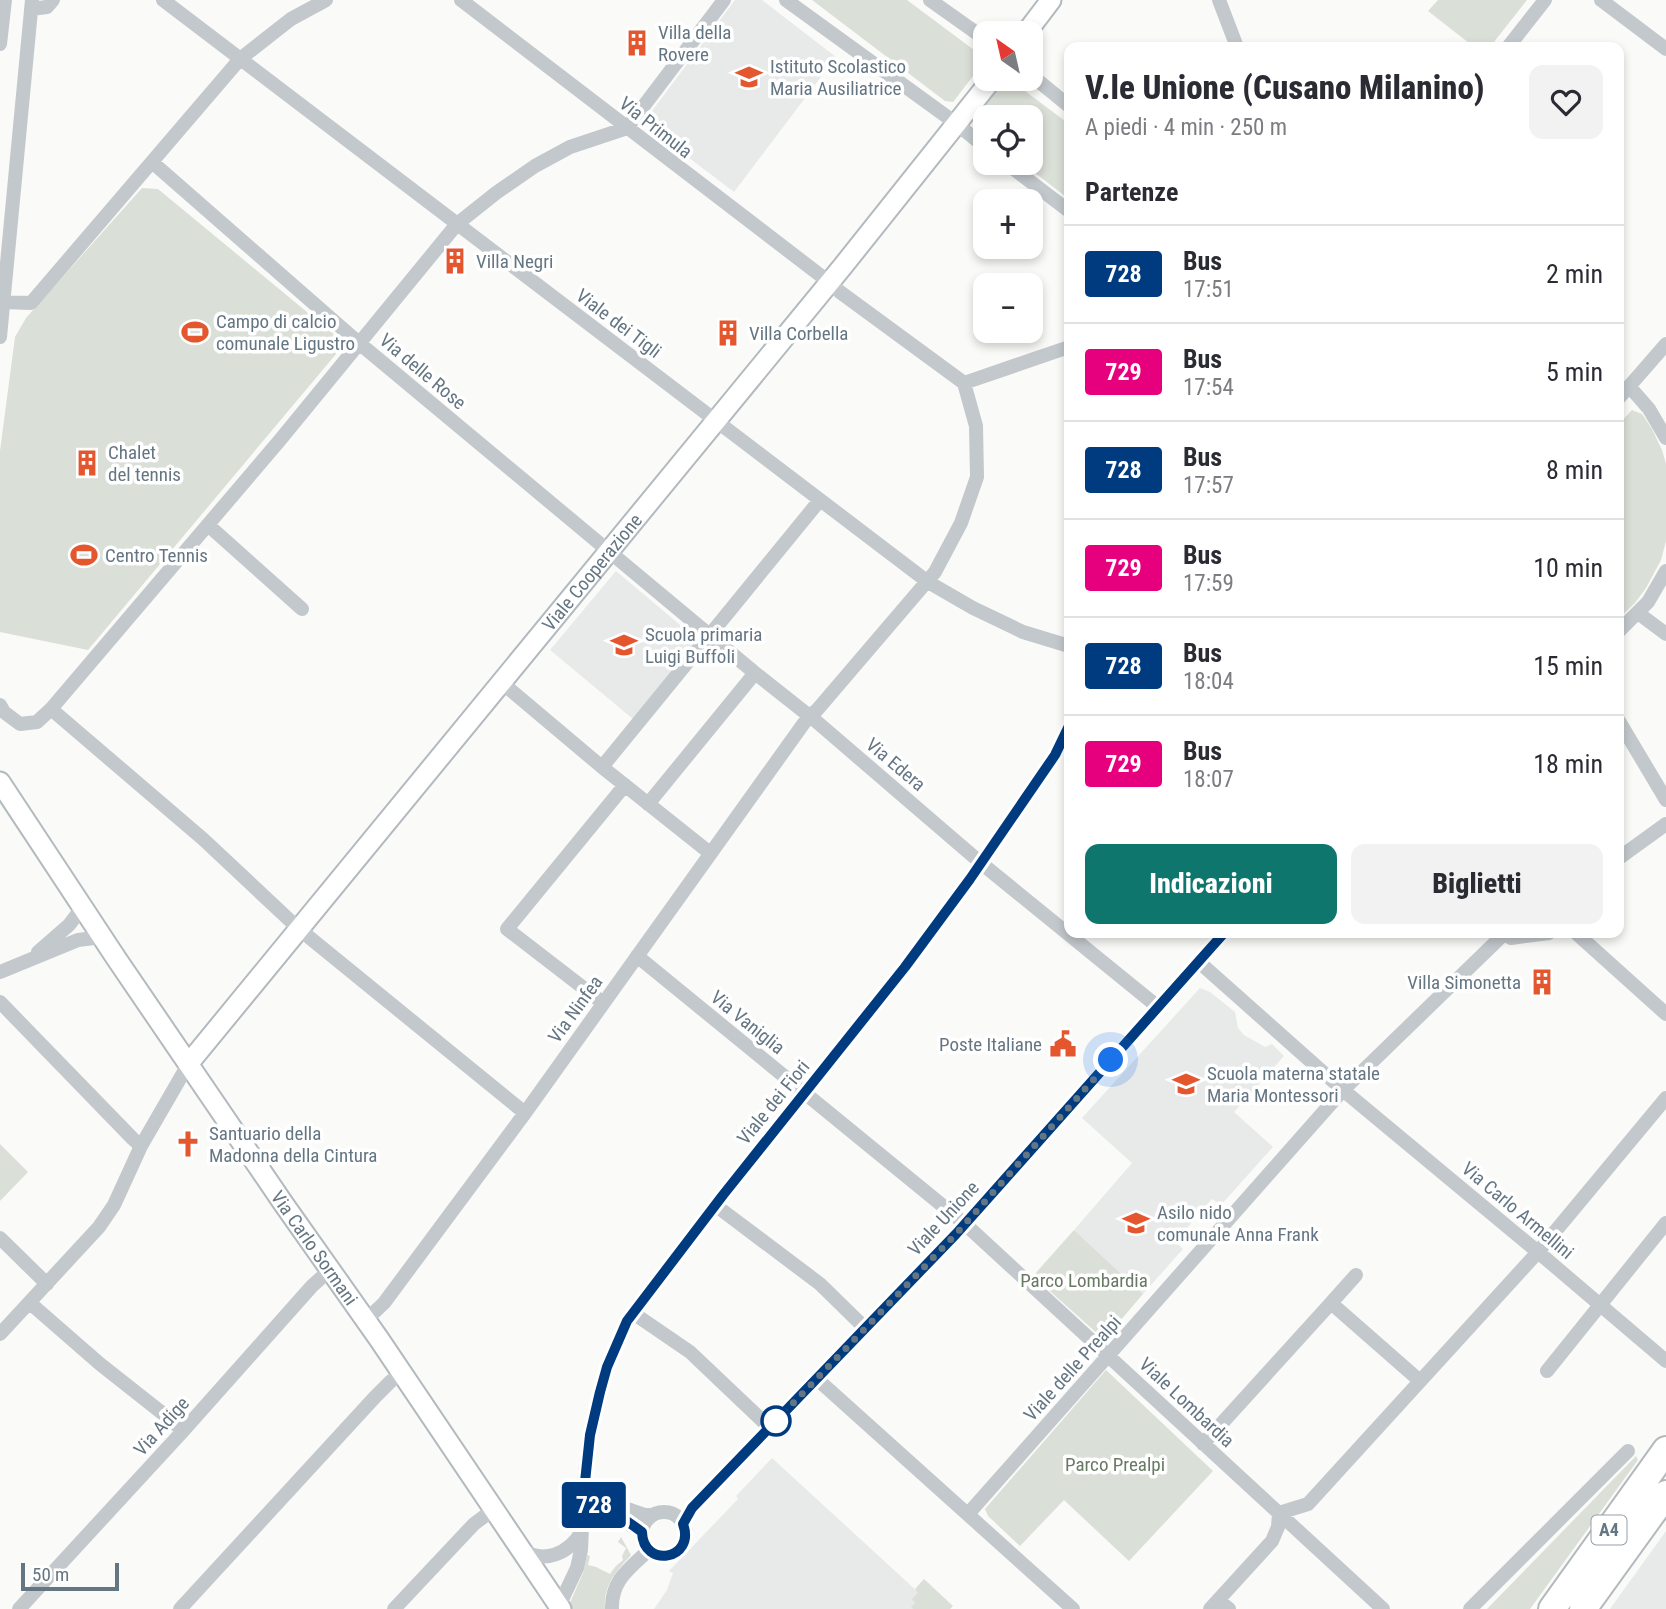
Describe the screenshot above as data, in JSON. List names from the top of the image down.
{
  "streets": {
    "highway": ["A4"],
    "street": [
      "Via Primula",
      "Viale dei Tigli",
      "Via delle Rose",
      "Viale Cooperazione",
      "Via Edera",
      "Via Ninfea",
      "Via Vaniglia",
      "Viale dei Fiori",
      "Via Carlo Armellini",
      "Viale Unione",
      "Via Carlo Sormani",
      "Viale delle Prealpi",
      "Viale Lombardia",
      "Via Adige"
    ]
  },
  "crossings": [
    ["Via Primula", "Viale Cooperazione"],
    ["Via Primula", "Via Ninfea"],
    ["Viale dei Tigli", "Viale Cooperazione"],
    ["Viale dei Tigli", "Via Ninfea"],
    ["Via delle Rose", "Viale Cooperazione"],
    ["Via delle Rose", "Via Edera"],
    ["Viale Cooperazione", "Via Edera"],
    ["Viale Cooperazione", "Via Carlo Sormani"],
    ["Via Edera", "Via Ninfea"],
    ["Via Edera", "Viale dei Fiori"],
    ["Via Edera", "Viale Unione"],
    ["Via Ninfea", "Via Vaniglia"],
    ["Via Ninfea", "Via Carlo Sormani"],
    ["Via Vaniglia", "Viale dei Fiori"],
    ["Via Vaniglia", "Viale Unione"],
    ["Via Vaniglia", "Viale Lombardia"],
    ["Viale dei Fiori", "Via Carlo Sormani"],
    ["Via Carlo Armellini", "Viale Unione"],
    ["Via Carlo Armellini", "Viale delle Prealpi"],
    ["Viale Unione", "Viale Lombardia"],
    ["Via Carlo Sormani", "Via Adige"],
    ["Viale delle Prealpi", "Viale Lombardia"]
  ],
  "parks": ["Parco Lombardia", "Parco Prealpi"],
  "places": {
    "building": [
      "Villa della Rovere",
      "Villa Negri",
      "Villa Corbella",
      "Chalet del tennis",
      "Villa Simonetta"
    ],
    "school or university": [
      "Istituto Scolastico Maria Ausiliatrice",
      "Scuola primaria Luigi Buffoli",
      "Scuola materna statale Maria Montessori",
      "Asilo nido comunale Anna Frank"
    ],
    "sports": ["Campo di calcio comunale Ligustro", "Centro Tennis"],
    "public building": ["Poste Italiane"],
    "church": ["Santuario della Madonna della Cintura"]
  },
  "lines": ["bus line 728"],
  "scale_bar": "50 m",
  "north": "top left",
  "page": {
    "on_map": "728",
    "map_buttons": ["+", "−"],
    "heading": [
      ["V.le Unione (Cusano Milanino)", "A piedi · 4 min · 250 m"],
      "Partenze"
    ],
    "list": [
      {
        "mark": "728",
        "name": "Bus",
        "note": "17:51",
        "value": "2 min"
      },
      {
        "mark": "729",
        "name": "Bus",
        "note": "17:54",
        "value": "5 min"
      },
      {
        "mark": "728",
        "name": "Bus",
        "note": "17:57",
        "value": "8 min"
      },
      {
        "mark": "729",
        "name": "Bus",
        "note": "17:59",
        "value": "10 min"
      },
      {
        "mark": "728",
        "name": "Bus",
        "note": "18:04",
        "value": "15 min"
      },
      {
        "mark": "729",
        "name": "Bus",
        "note": "18:07",
        "value": "18 min"
      }
    ],
    "buttons": ["Indicazioni", "Biglietti"],
    "scale": "50 m"
  }
}
